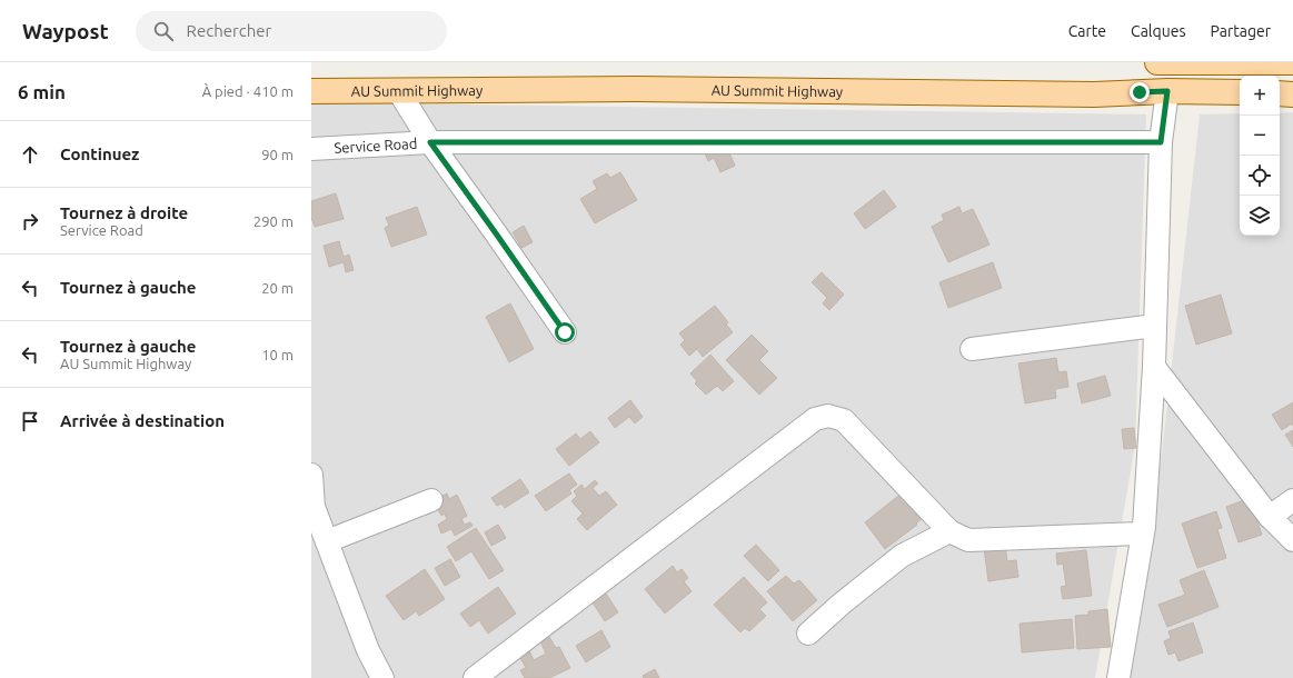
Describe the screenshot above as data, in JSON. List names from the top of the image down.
{
  "streets": {
    "main road": ["AU Summit Highway"],
    "street": ["Service Road"]
  },
  "page": {
    "header": "Waypost",
    "search": "Rechercher",
    "nav": ["Carte", "Calques", "Partager"],
    "heading": ["6 min", "À pied · 410 m"],
    "map_buttons": ["+", "−"],
    "list": [
      ["Continuez", "90 m"],
      ["Tournez à droite", "Service Road", "290 m"],
      ["Tournez à gauche", "20 m"],
      ["Tournez à gauche", "AU Summit Highway", "10 m"],
      "Arrivée à destination"
    ]
  }
}
